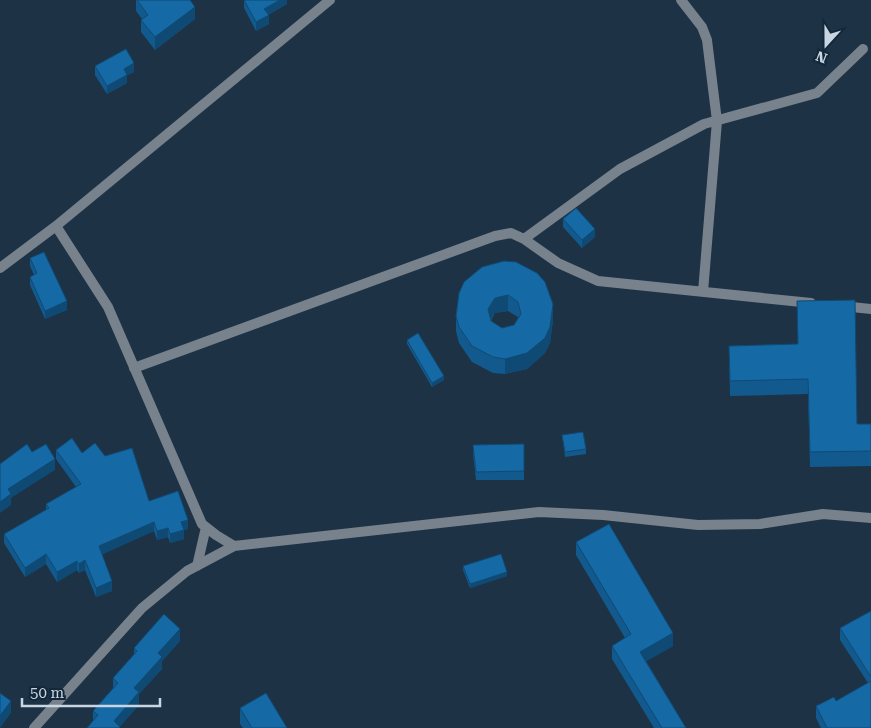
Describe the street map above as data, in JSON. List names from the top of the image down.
{
  "scale_bar": "50 m",
  "north": "bottom"
}
